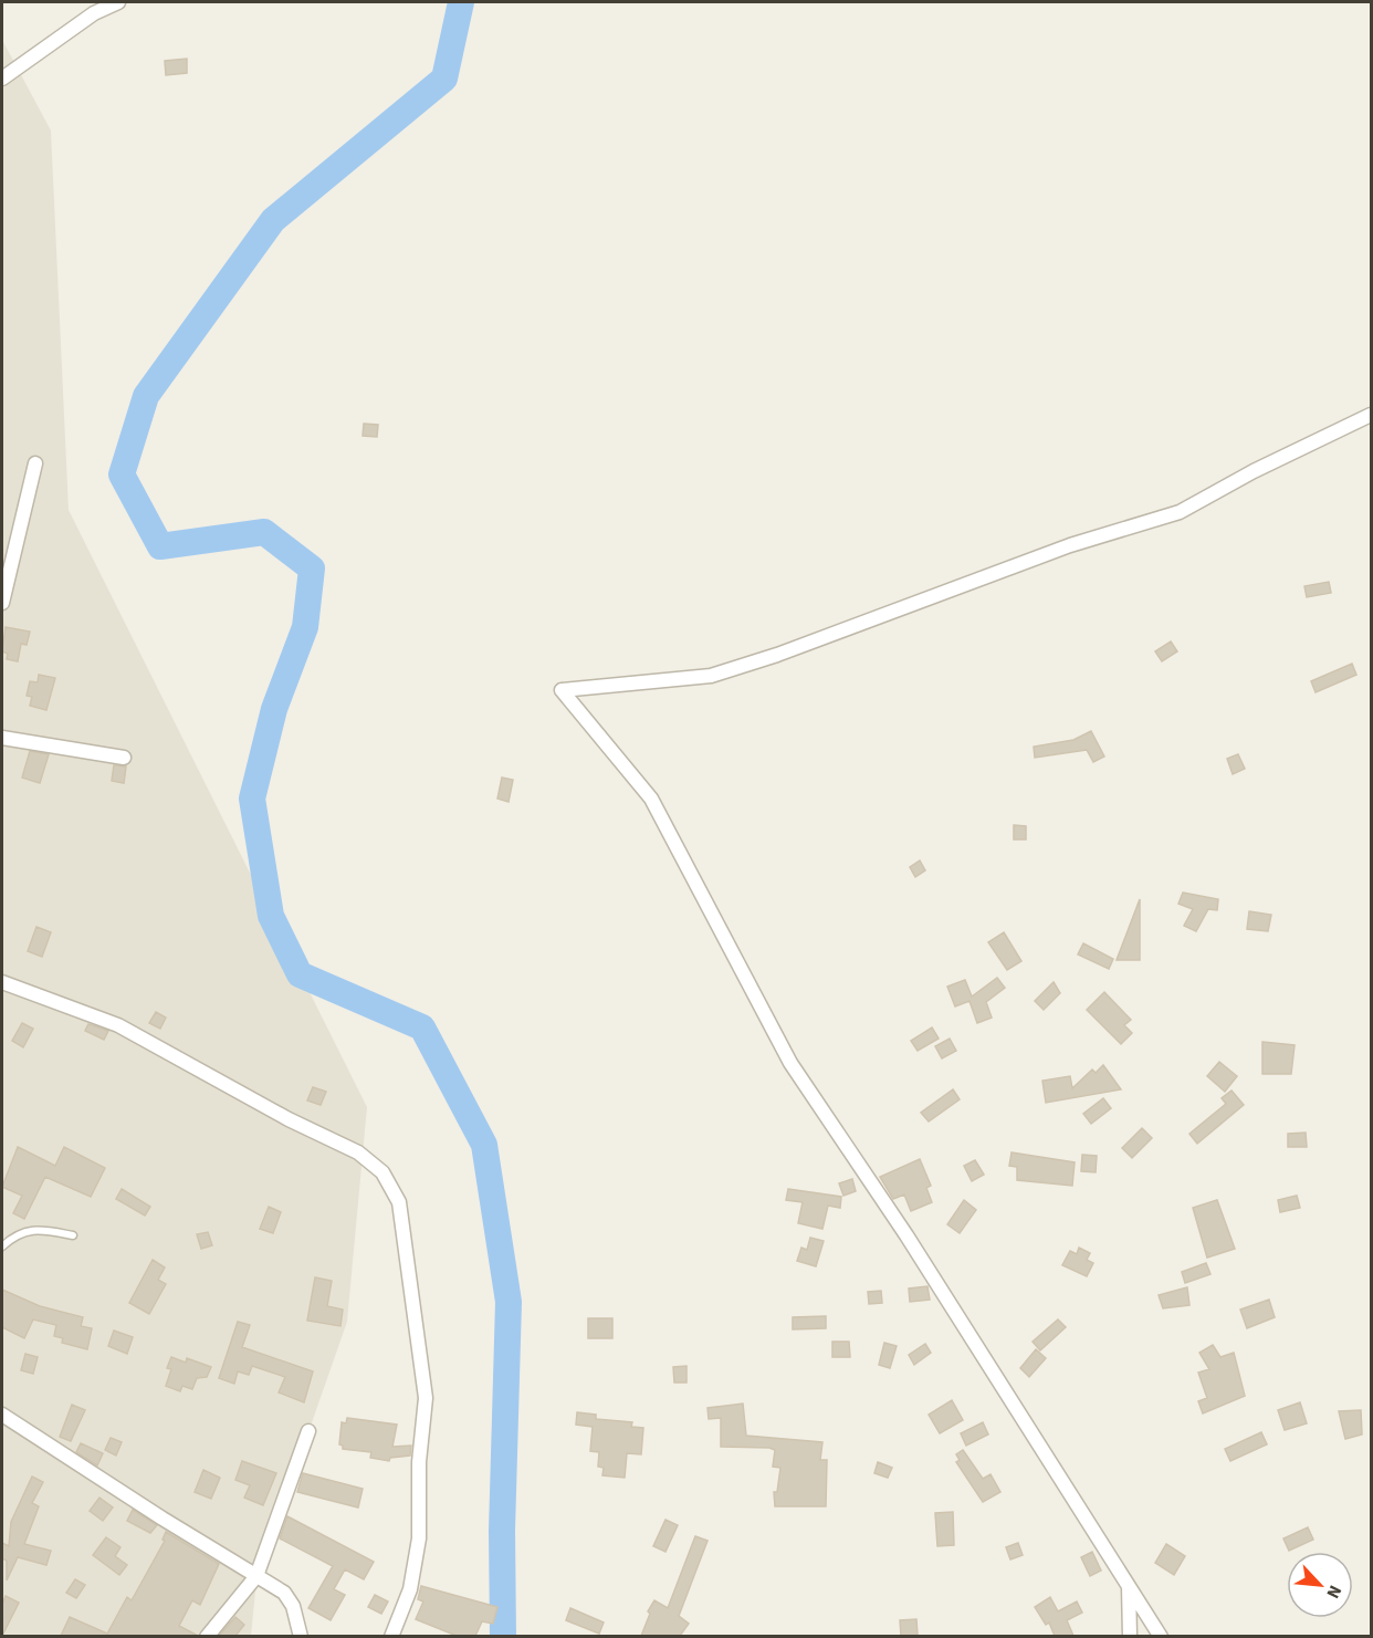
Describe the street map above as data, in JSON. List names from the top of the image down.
{
  "north": "bottom right"
}
